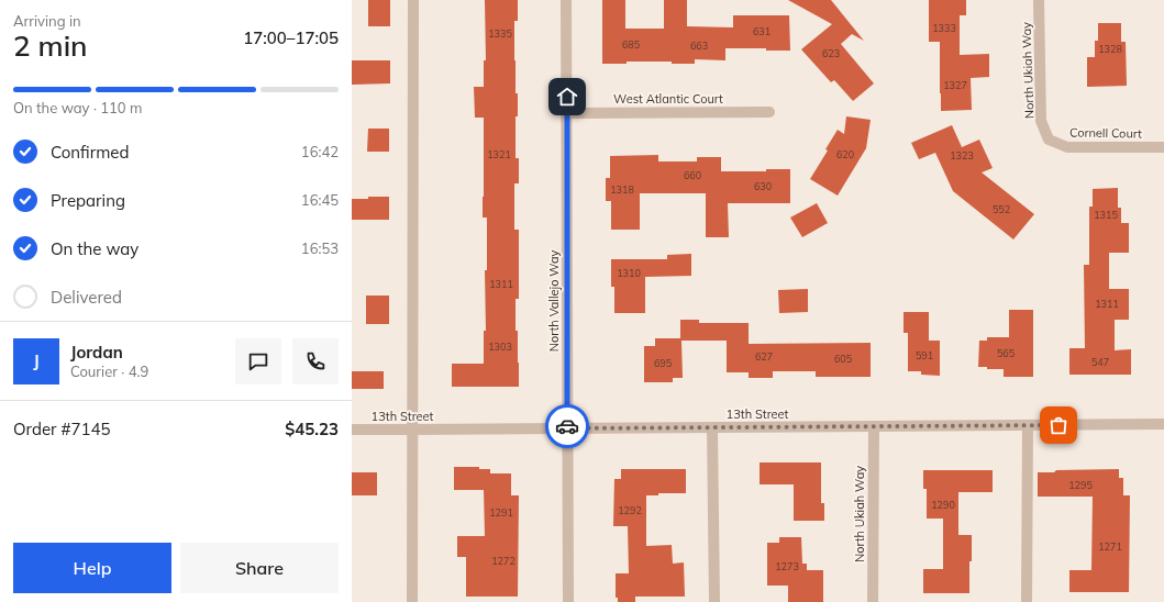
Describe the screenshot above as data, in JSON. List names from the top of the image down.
{
  "streets": {
    "street": [
      "North Ukiah Way",
      "West Atlantic Court",
      "Cornell Court",
      "North Vallejo Way",
      "13th Street"
    ]
  },
  "crossings": [
    ["North Ukiah Way", "Cornell Court"],
    ["North Ukiah Way", "13th Street"],
    ["West Atlantic Court", "North Vallejo Way"],
    ["North Vallejo Way", "13th Street"]
  ],
  "house_numbers": [
    "1333",
    "631",
    "1335",
    "685",
    "663",
    "1328",
    "623",
    "1327",
    "1321",
    "620",
    "1323",
    "660",
    "630",
    "1318",
    "552",
    "1315",
    "1310",
    "1311",
    "1311",
    "1303",
    "565",
    "591",
    "627",
    "605",
    "547",
    "695",
    "1295",
    "1290",
    "1292",
    "1291",
    "1271",
    "1272",
    "1273"
  ],
  "page": {
    "heading": ["2 min", "Arriving in", "17:00–17:05"],
    "panel": [
      "Jordan",
      "Courier · 4.9",
      "Order #7145",
      "$45.23"
    ],
    "bar": "On the way · 110 m",
    "list": [
      ["Confirmed", "16:42"],
      ["Preparing", "16:45"],
      ["On the way", "16:53"],
      "Delivered"
    ],
    "round": "J",
    "buttons": ["Help", "Share"]
  }
}
